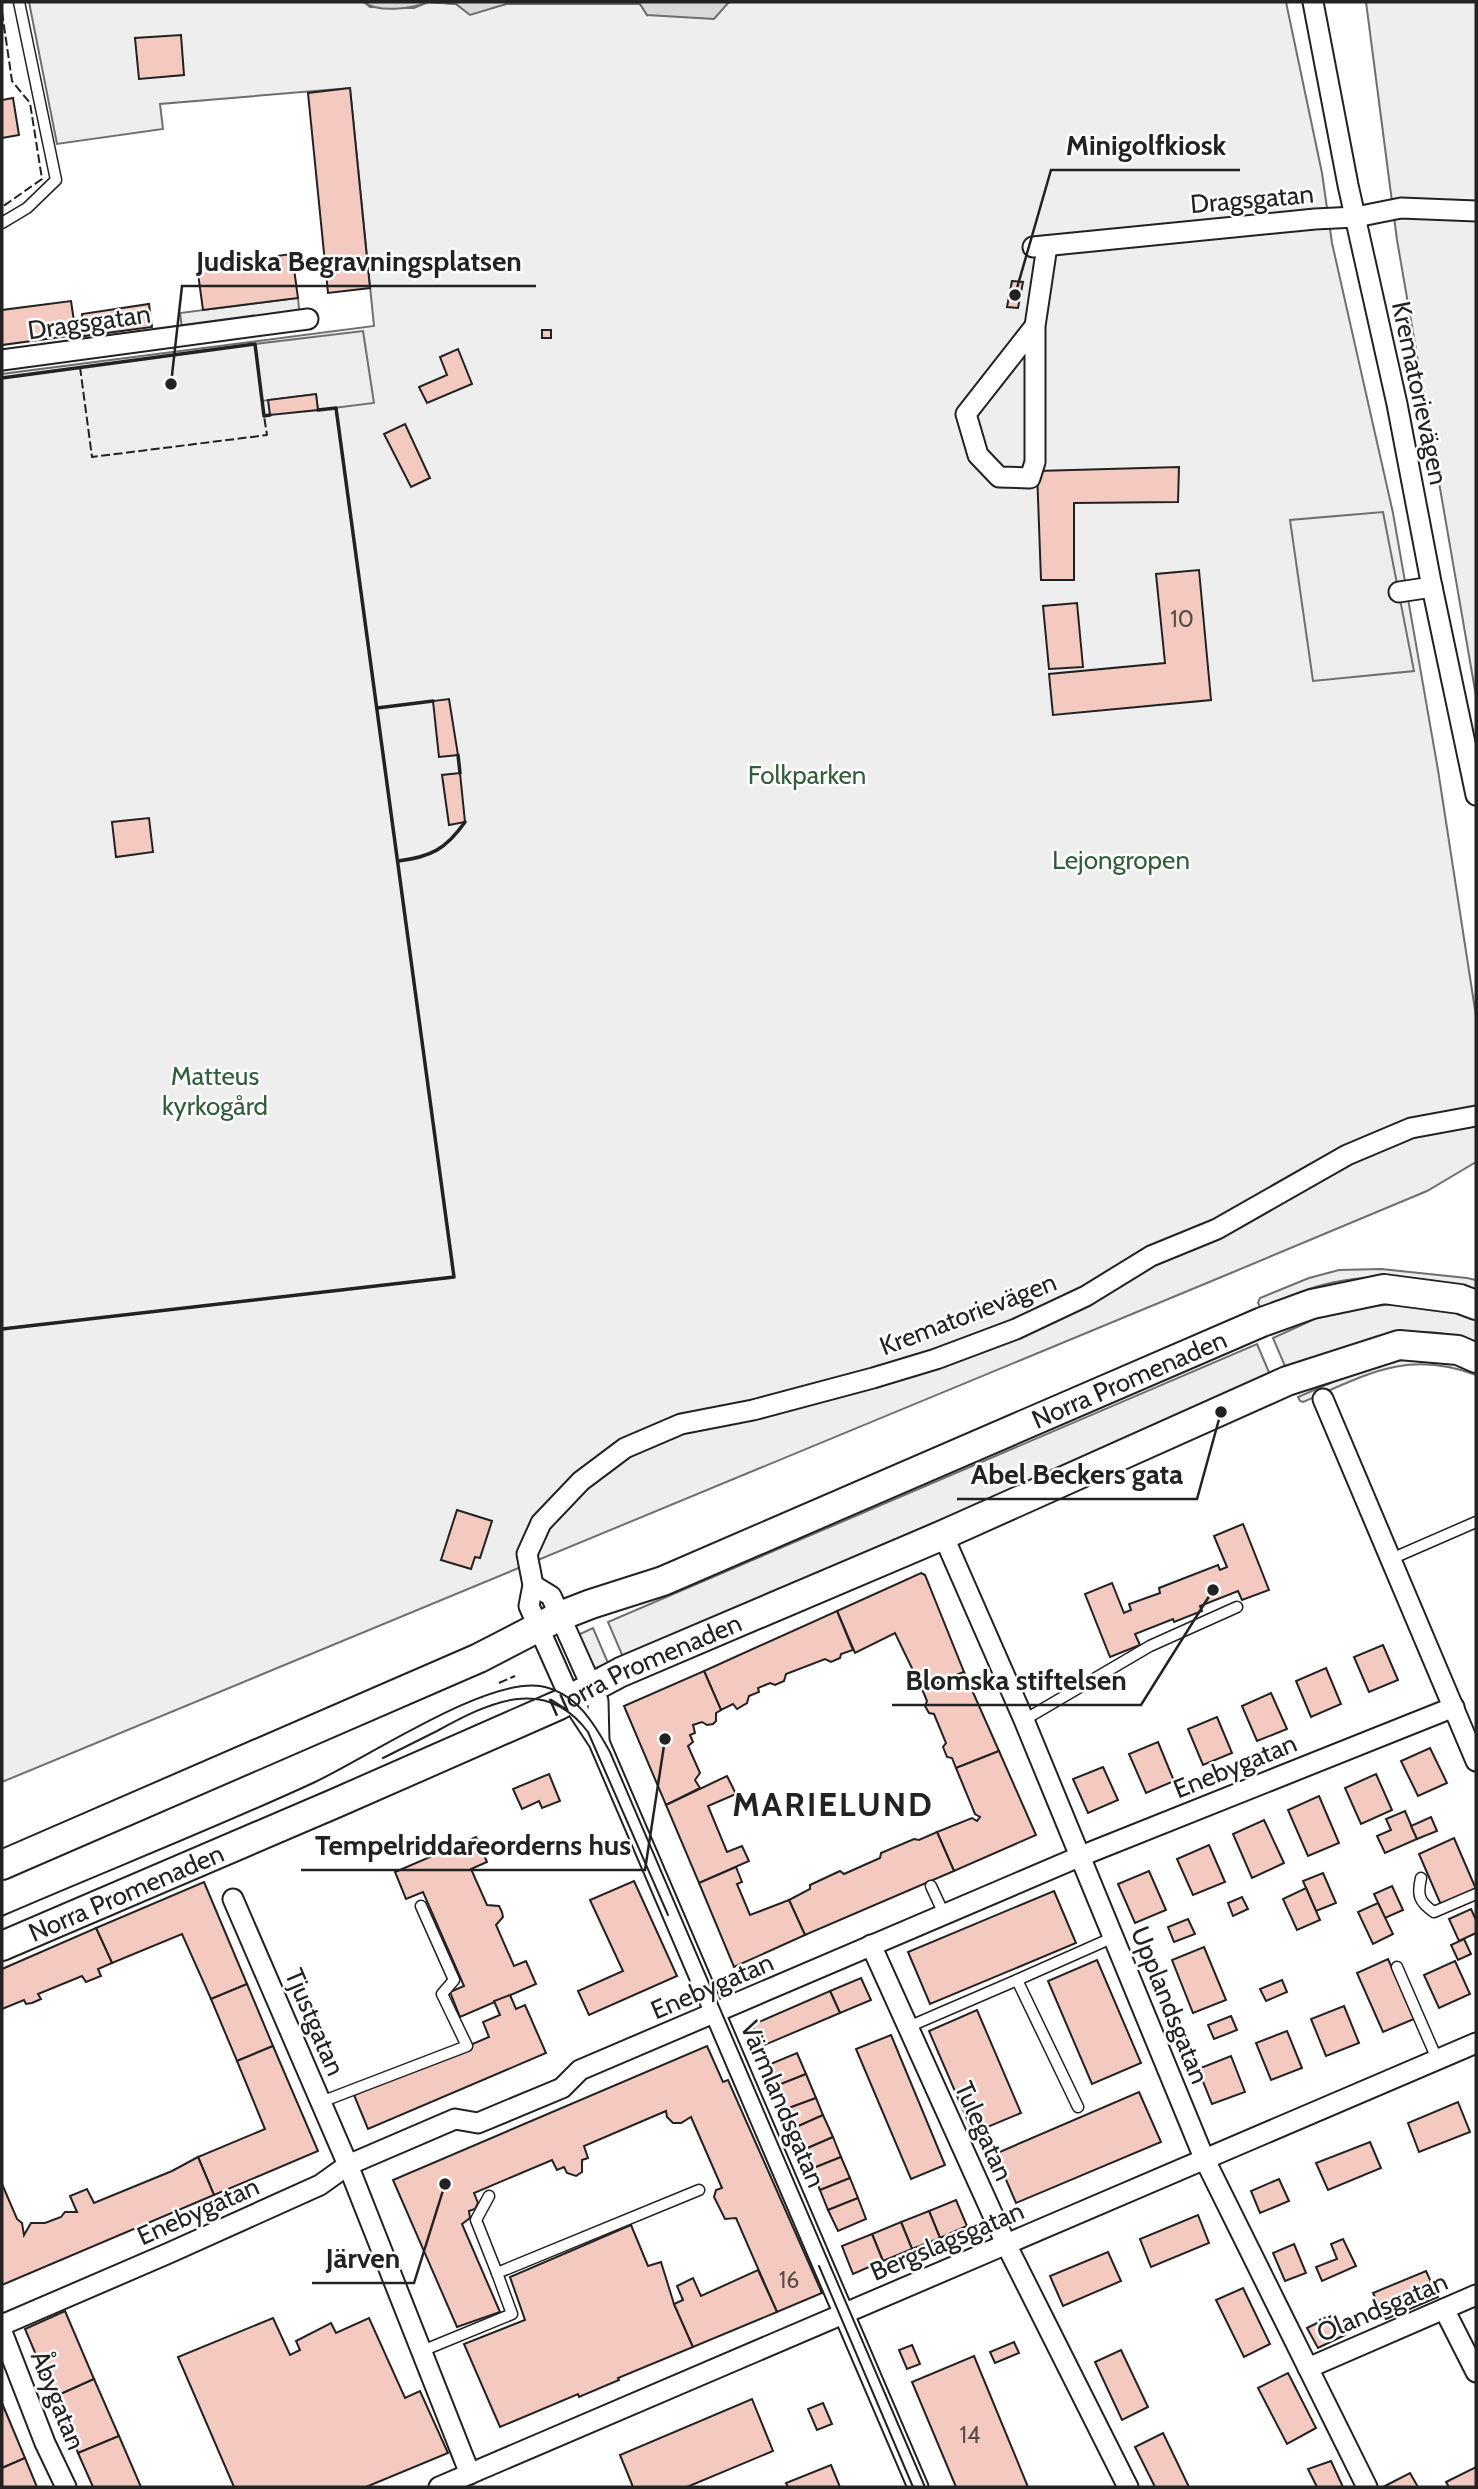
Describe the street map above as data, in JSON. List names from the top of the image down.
{
  "streets": {
    "main road": ["Norra Promenaden"],
    "street": [
      "Dragsgatan",
      "Krematorievägen",
      "Enebygatan",
      "Upplandsgatan",
      "Tjustgatan",
      "Värmlandsgatan",
      "Tulegatan",
      "Bergslagsgatan",
      "Ölandsgatan",
      "Åbygatan"
    ]
  },
  "crossings": [
    ["Dragsgatan", "Krematorievägen"],
    ["Krematorievägen", "Norra Promenaden"],
    ["Krematorievägen", "Värmlandsgatan"],
    ["Norra Promenaden", "Upplandsgatan"],
    ["Norra Promenaden", "Värmlandsgatan"],
    ["Enebygatan", "Upplandsgatan"],
    ["Enebygatan", "Tjustgatan"],
    ["Enebygatan", "Värmlandsgatan"],
    ["Enebygatan", "Tulegatan"],
    ["Upplandsgatan", "Bergslagsgatan"],
    ["Upplandsgatan", "Ölandsgatan"],
    ["Tjustgatan", "Bergslagsgatan"],
    ["Värmlandsgatan", "Bergslagsgatan"],
    ["Tulegatan", "Bergslagsgatan"]
  ],
  "districts": ["MARIELUND"],
  "parks": ["Folkparken", "Lejongropen", "Matteus kyrkogård"],
  "places": [
    "Minigolfkiosk",
    "Judiska Begravningsplatsen",
    "Abel Beckers gata",
    "Blomska stiftelsen",
    "Tempelriddareorderns hus",
    "Järven"
  ],
  "house_numbers": ["10", "16", "14"]
}
